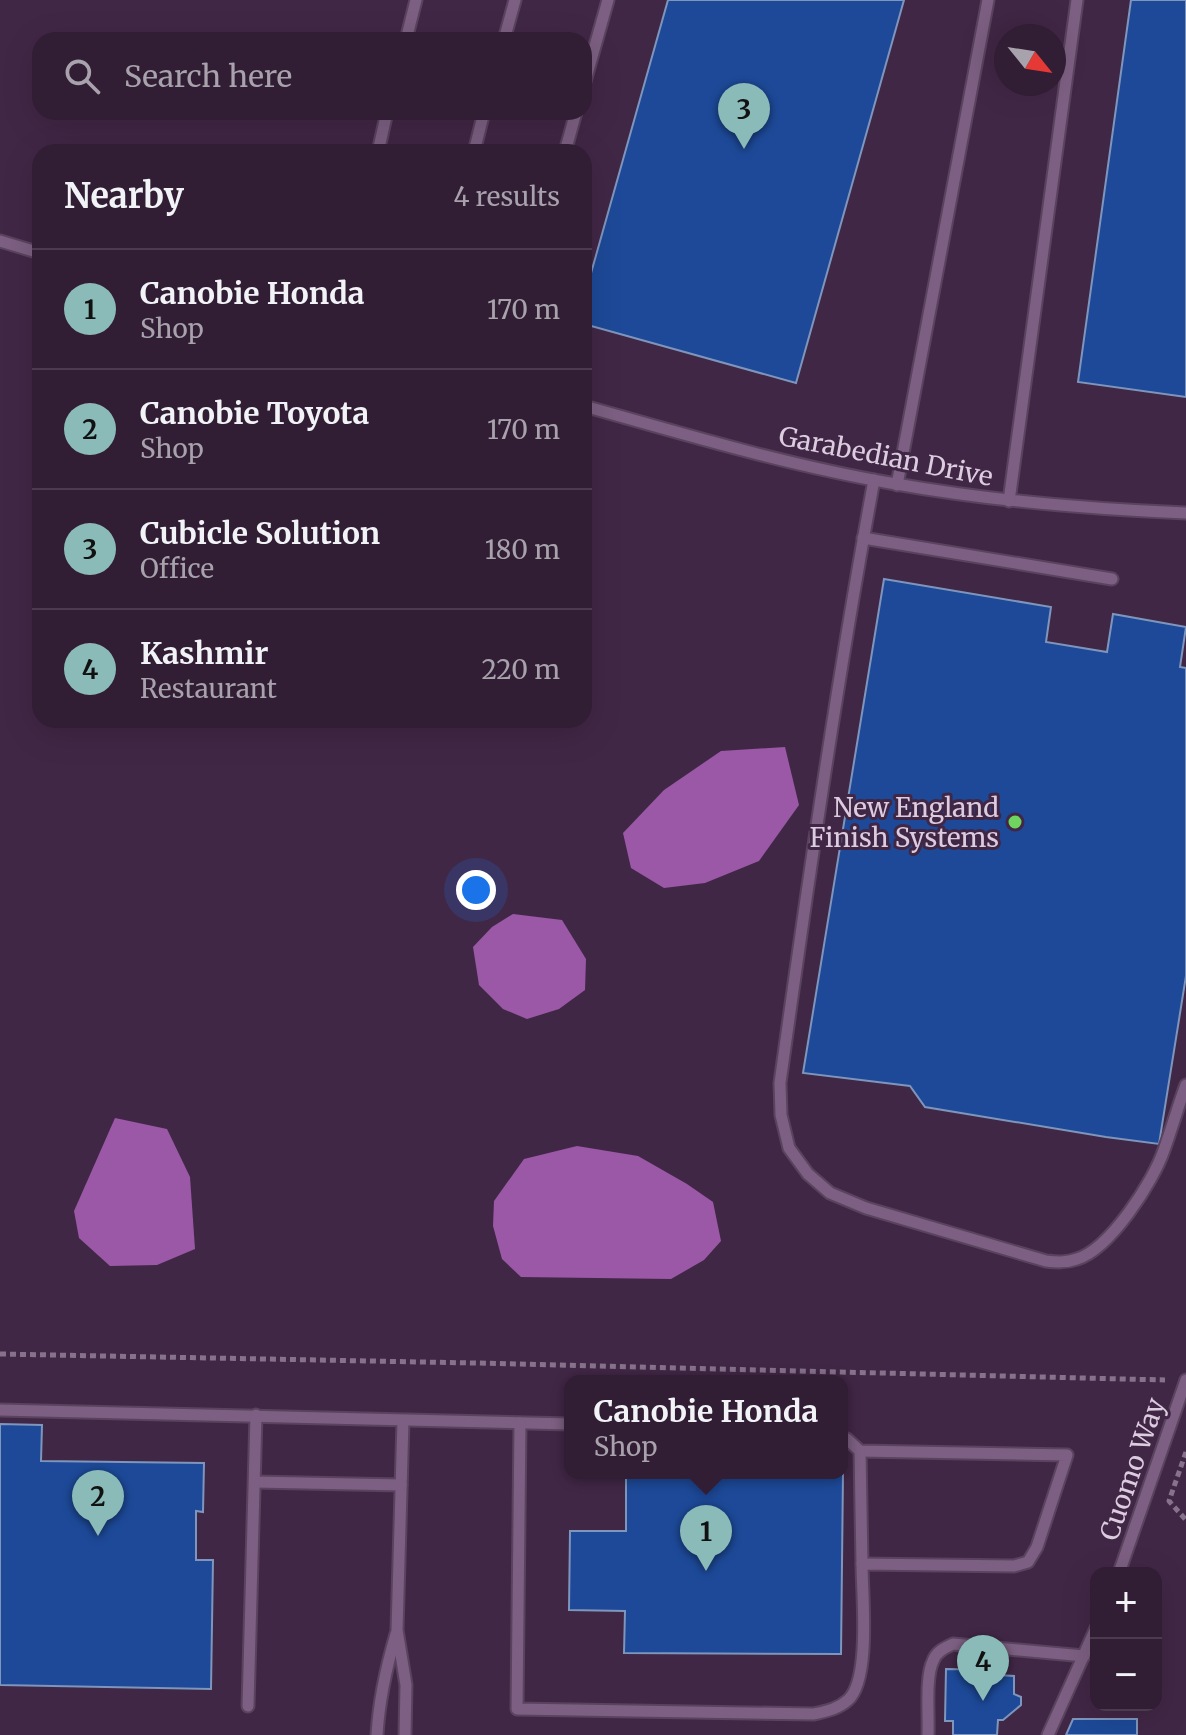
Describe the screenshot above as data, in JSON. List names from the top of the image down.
{
  "streets": {
    "lane": ["Garabedian Drive", "Cuomo Way"]
  },
  "places": ["New England Finish Systems"],
  "north": "bottom right",
  "page": {
    "search": "Search here",
    "pins": [
      "3",
      "2",
      "1",
      "4"
    ],
    "heading": ["Nearby", "4 results"],
    "list": [
      {
        "mark": "1",
        "name": "Canobie Honda",
        "note": "Shop",
        "value": "170 m"
      },
      {
        "mark": "2",
        "name": "Canobie Toyota",
        "note": "Shop",
        "value": "170 m"
      },
      {
        "mark": "3",
        "name": "Cubicle Solution",
        "note": "Office",
        "value": "180 m"
      },
      {
        "mark": "4",
        "name": "Kashmir",
        "note": "Restaurant",
        "value": "220 m"
      }
    ],
    "popup": ["Canobie Honda", "Shop"],
    "map_buttons": ["+", "−"]
  }
}
